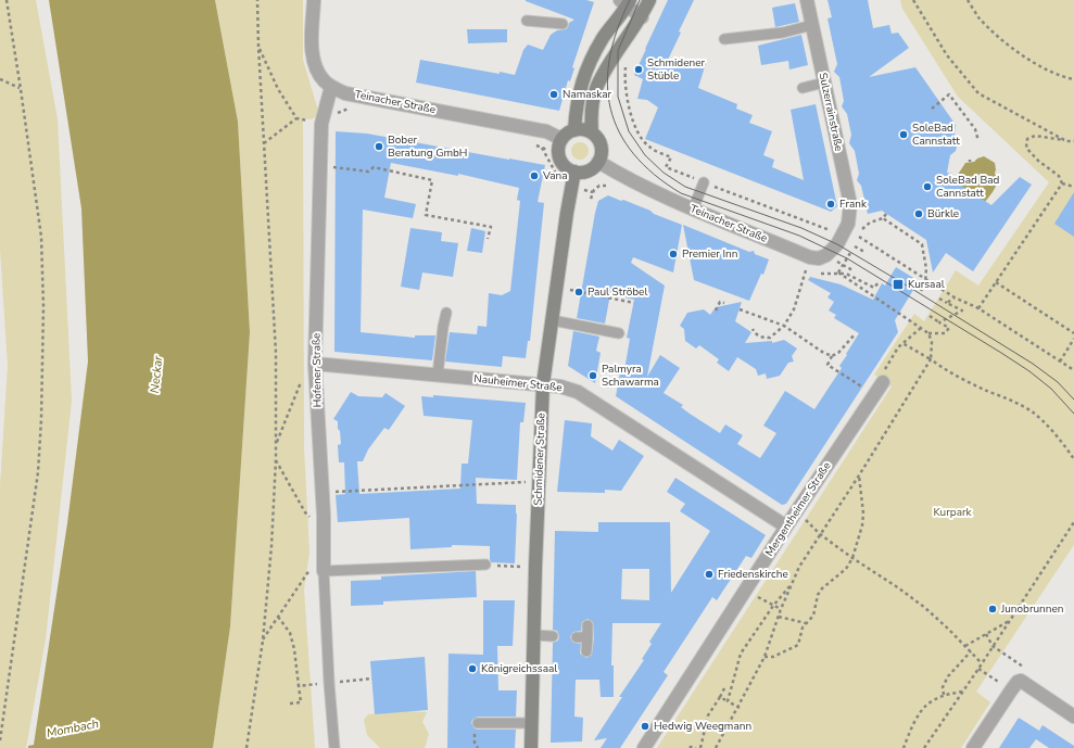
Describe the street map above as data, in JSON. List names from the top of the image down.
{
  "streets": {
    "main road": ["Schmidener Straße"],
    "street": [
      "Teinacher Straße",
      "Sulzerrainstraße",
      "Hofener Straße",
      "Nauheimer Straße",
      "Mergentheimer Straße"
    ]
  },
  "crossings": [
    ["Teinacher Straße", "Sulzerrainstraße"],
    ["Teinacher Straße", "Hofener Straße"],
    ["Teinacher Straße", "Schmidener Straße"],
    ["Hofener Straße", "Nauheimer Straße"],
    ["Nauheimer Straße", "Schmidener Straße"],
    ["Nauheimer Straße", "Mergentheimer Straße"]
  ],
  "water": ["Neckar", "Mombach"],
  "parks": ["Kurpark"],
  "places": {
    "other": [
      "Schmidener Stüble",
      "Namaskar",
      "SoleBad Cannstatt",
      "Bober Beratung GmbH",
      "Vana",
      "SoleBad Bad Cannstatt",
      "Frank",
      "Bürkle",
      "Premier Inn",
      "Paul Ströbel",
      "Palmyra Schawarma",
      "Friedenskirche",
      "Junobrunnen",
      "Königreichssaal",
      "Hedwig Weegmann"
    ],
    "transit": ["Kursaal"]
  }
}
